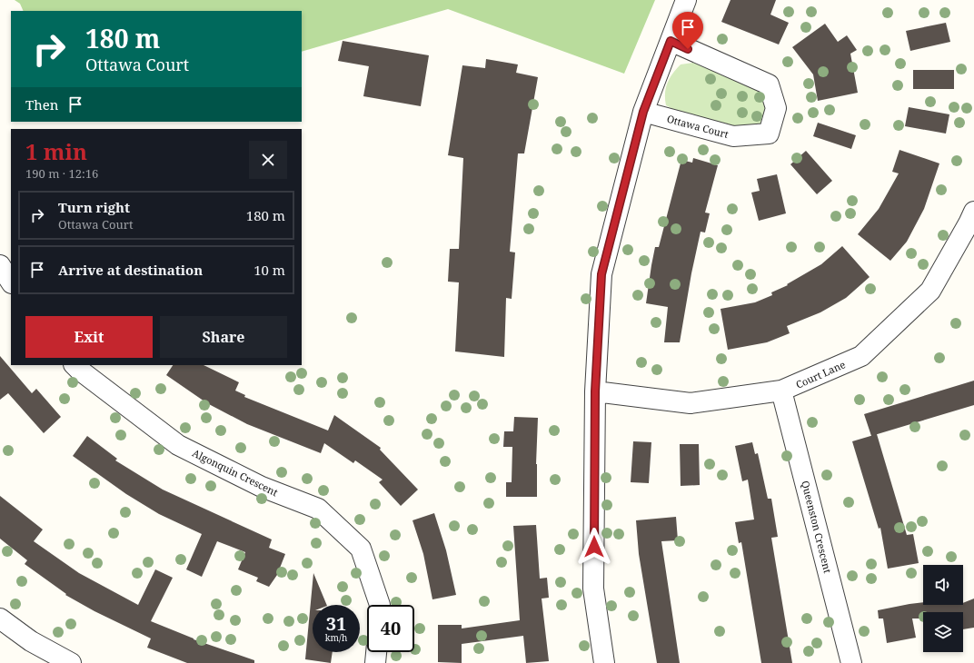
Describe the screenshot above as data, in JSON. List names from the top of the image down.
{
  "streets": {
    "street": [
      "Ottawa Court",
      "Court Lane",
      "Algonquin Crescent",
      "Queenston Crescent"
    ]
  },
  "crossings": [
    ["Court Lane", "Queenston Crescent"]
  ],
  "page": {
    "turn": ["180 m", "Ottawa Court"],
    "then": "Then",
    "heading": ["1 min", "190 m · 12:16"],
    "list": [
      {
        "name": "Turn right",
        "note": "Ottawa Court",
        "value": "180 m"
      },
      {
        "name": "Arrive at destination",
        "value": "10 m"
      }
    ],
    "buttons": ["Exit", "Share"],
    "speed": "31 km/h",
    "limit": "40"
  }
}
